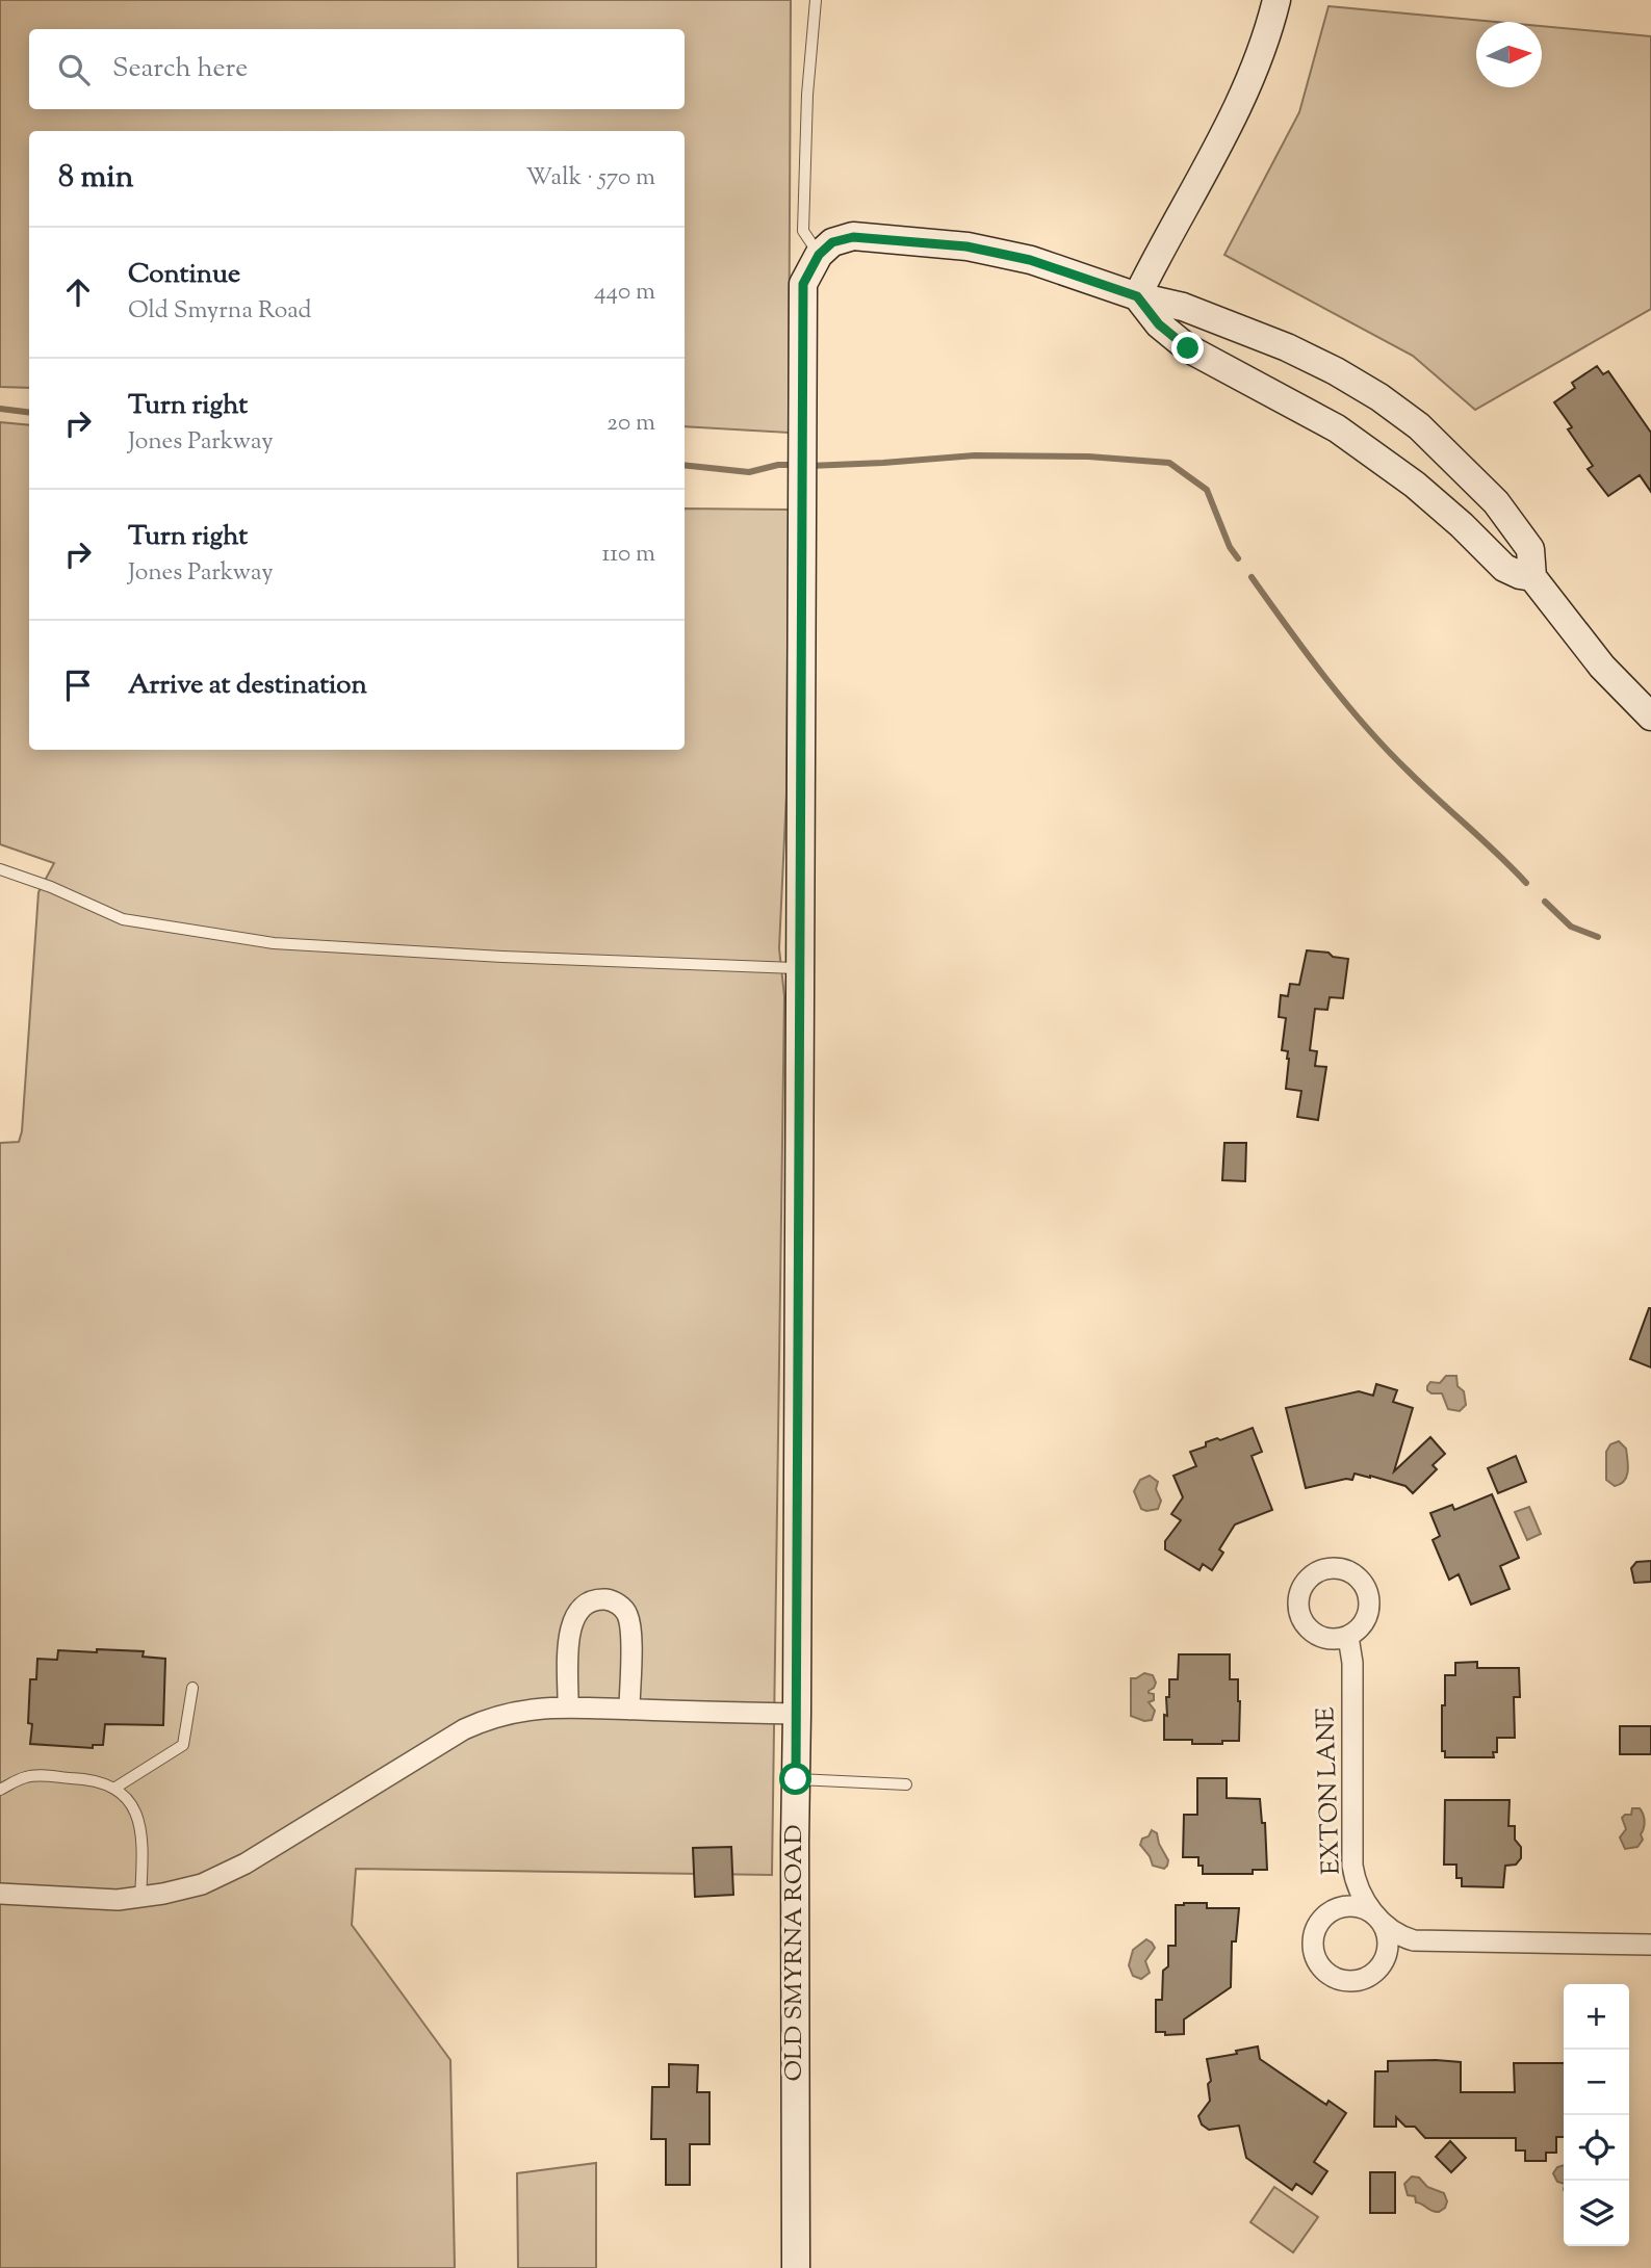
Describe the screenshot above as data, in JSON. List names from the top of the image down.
{
  "streets": {
    "street": ["EXTON LANE", "OLD SMYRNA ROAD"]
  },
  "north": "right",
  "page": {
    "search": "Search here",
    "heading": ["8 min", "Walk · 570 m"],
    "list": [
      ["Continue", "Old Smyrna Road", "440 m"],
      ["Turn right", "Jones Parkway", "20 m"],
      ["Turn right", "Jones Parkway", "110 m"],
      "Arrive at destination"
    ],
    "map_buttons": ["+", "−"]
  }
}
